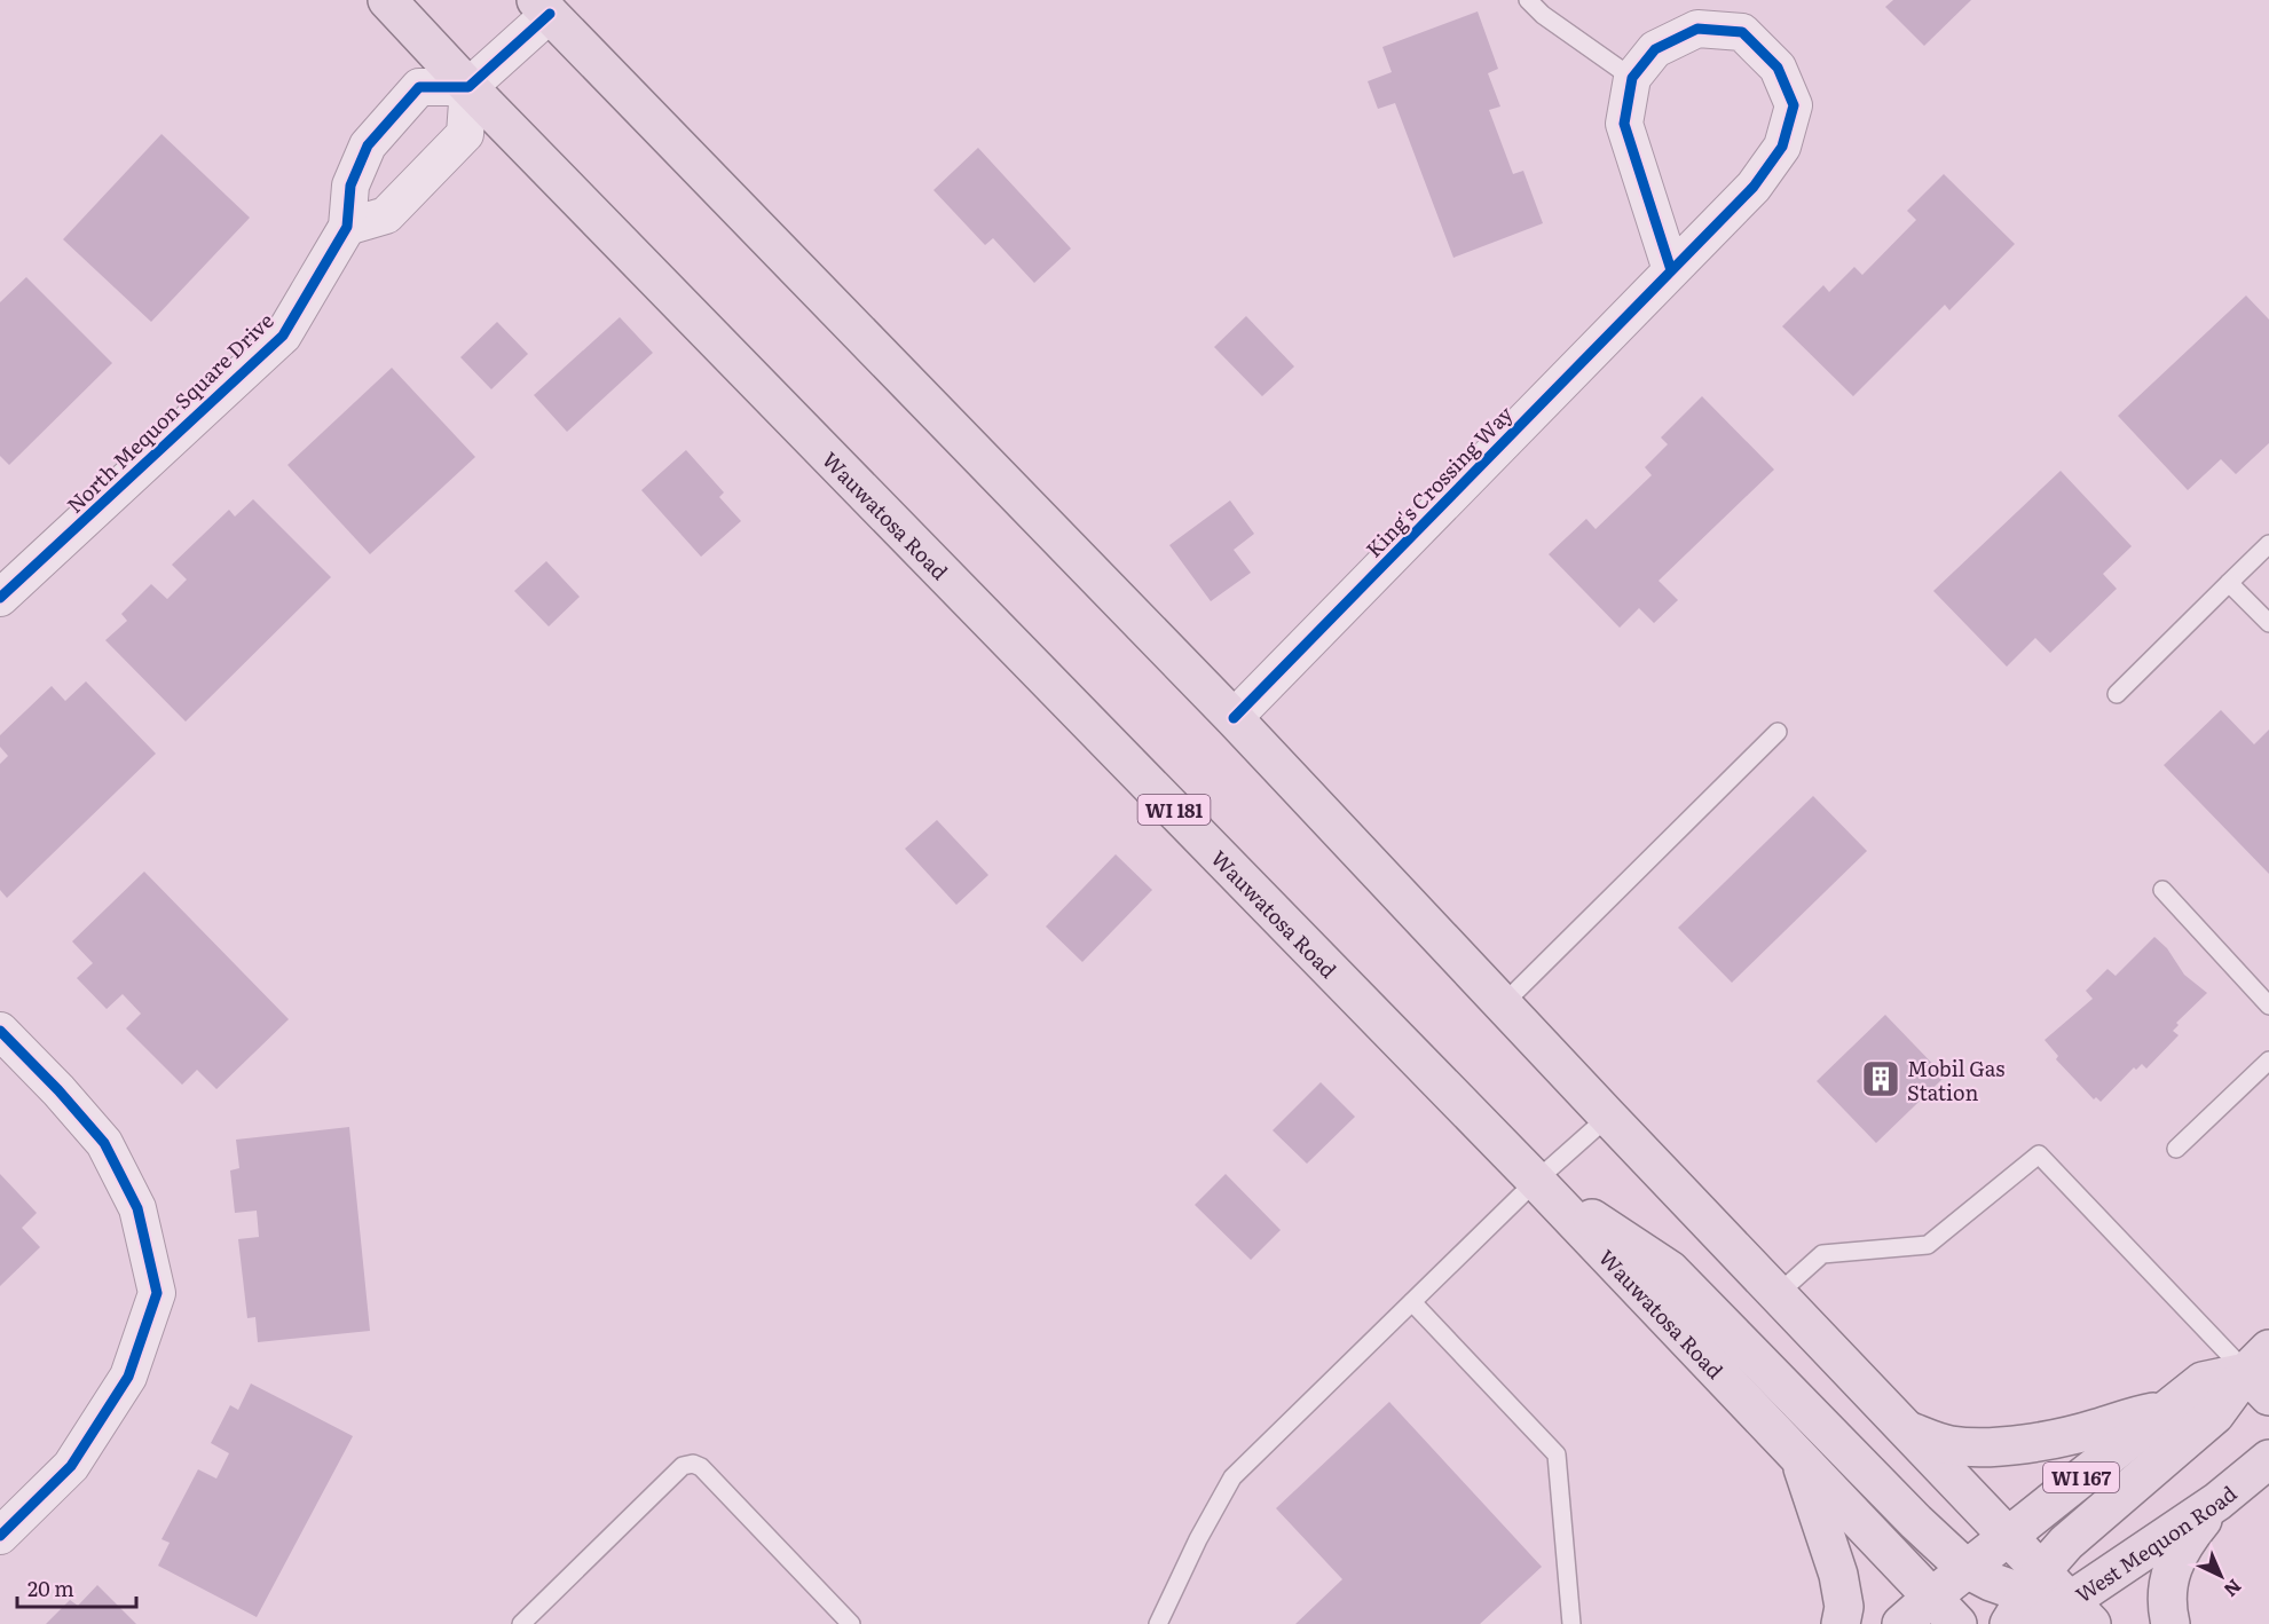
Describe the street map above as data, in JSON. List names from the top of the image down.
{
  "streets": {
    "main road": [
      "Wauwatosa Road",
      "WI 181",
      "WI 167",
      "West Mequon Road"
    ],
    "street": ["North Mequon Square Drive", "King's Crossing Way"]
  },
  "crossings": [
    ["North Mequon Square Drive", "Wauwatosa Road"],
    ["Wauwatosa Road", "WI 167"]
  ],
  "places": {
    "building": ["Mobil Gas Station"]
  },
  "scale_bar": "20 m",
  "north": "bottom right"
}
